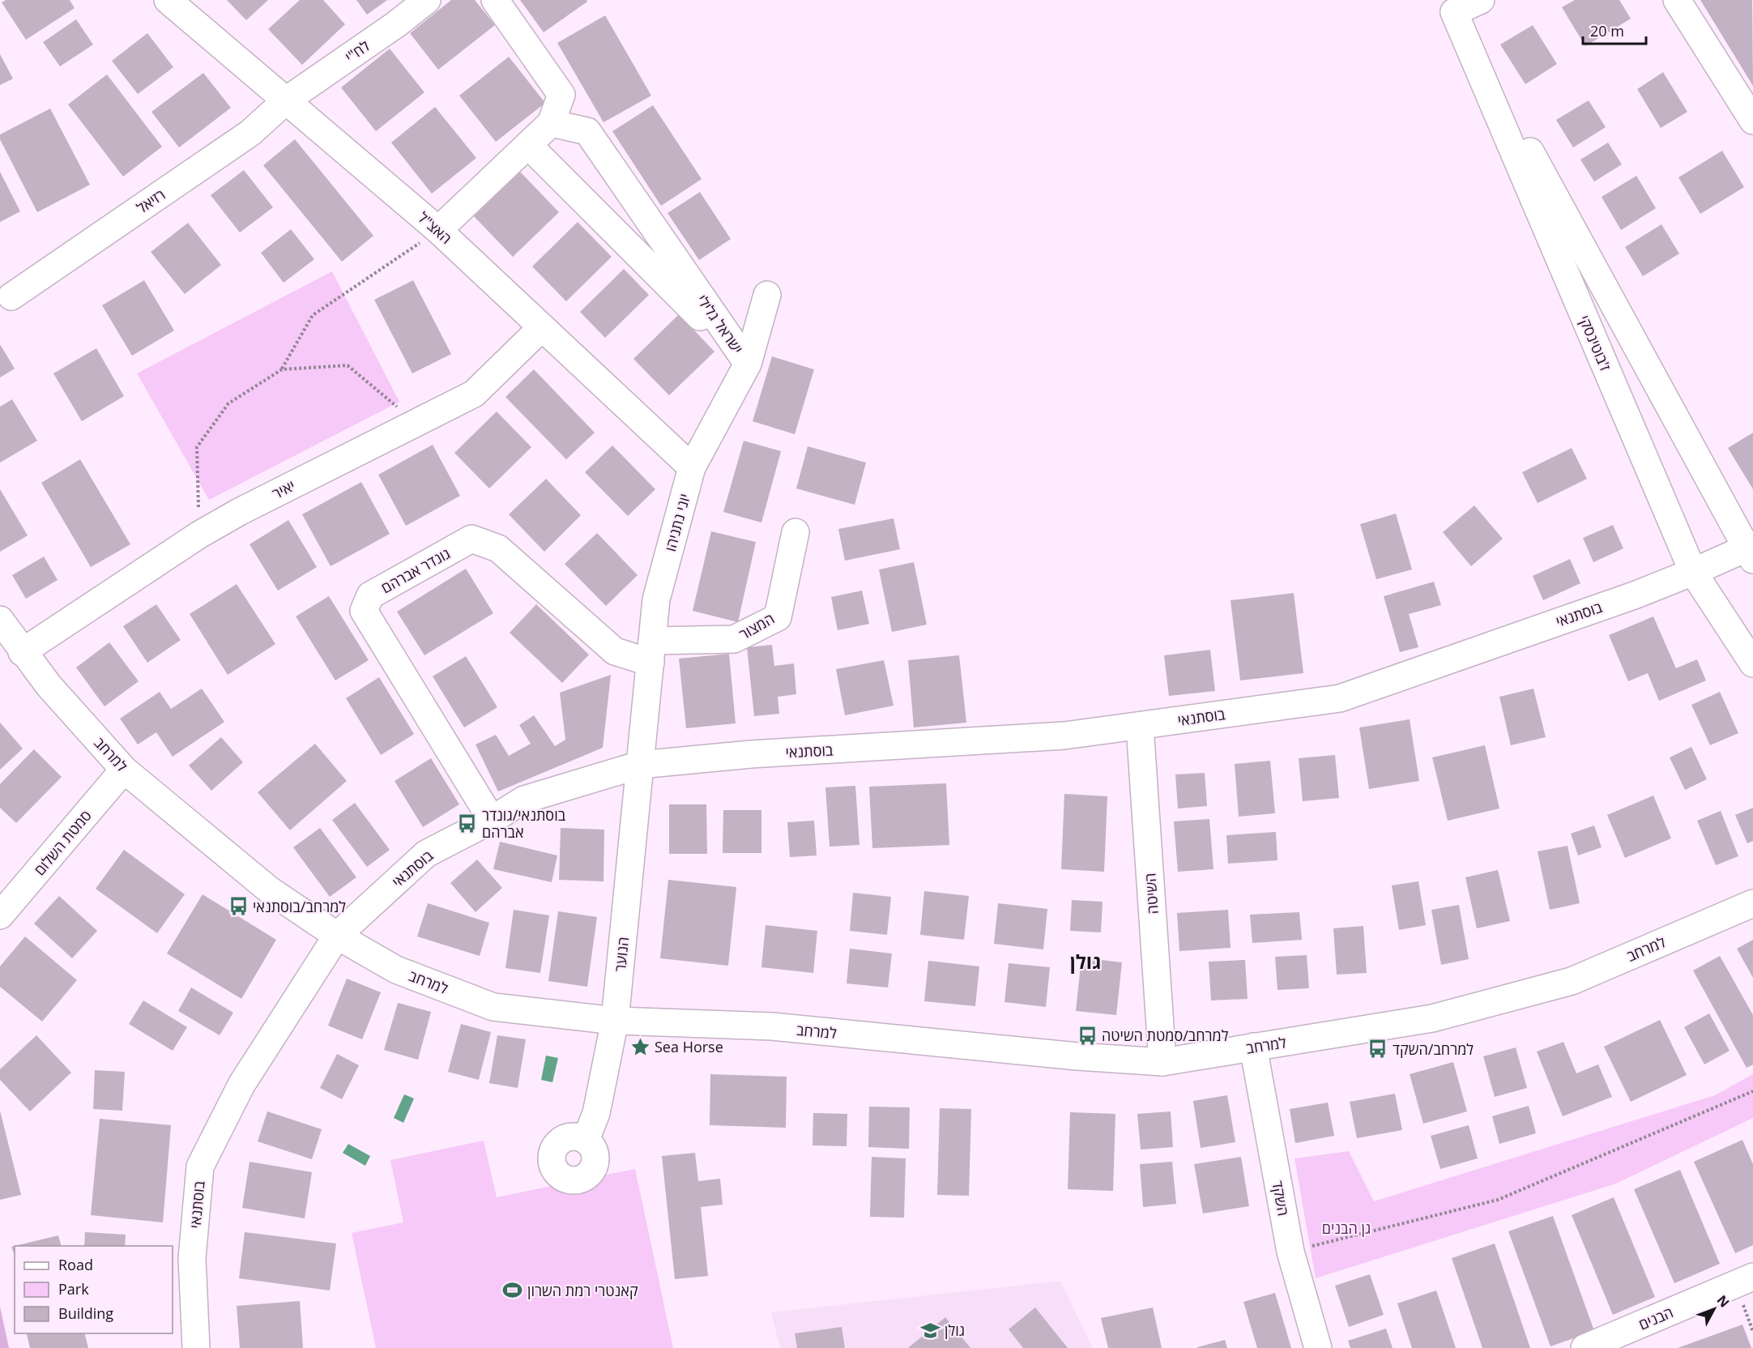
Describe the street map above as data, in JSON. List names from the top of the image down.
{
  "streets": {
    "street": [
      "לח\"י",
      "רזיאל",
      "האצ\"ל",
      "ישראל גלילי",
      "ז'בוטינסקי",
      "יאיר",
      "יוני נתניהו",
      "גונדר אברהם",
      "בוסתנאי",
      "המצור",
      "למרחב",
      "סמטת השלום",
      "השיטה",
      "הנוער",
      "השקד",
      "הבנים"
    ]
  },
  "crossings": [
    ["לח\"י", "רזיאל"],
    ["לח\"י", "האצ\"ל"],
    ["רזיאל", "האצ\"ל"],
    ["האצ\"ל", "יאיר"],
    ["האצ\"ל", "יוני נתניהו"],
    ["ישראל גלילי", "יוני נתניהו"],
    ["ז'בוטינסקי", "בוסתנאי"],
    ["יאיר", "למרחב"],
    ["יוני נתניהו", "גונדר אברהם"],
    ["יוני נתניהו", "בוסתנאי"],
    ["יוני נתניהו", "המצור"],
    ["יוני נתניהו", "הנוער"],
    ["גונדר אברהם", "בוסתנאי"],
    ["גונדר אברהם", "המצור"],
    ["בוסתנאי", "למרחב"],
    ["בוסתנאי", "השיטה"],
    ["בוסתנאי", "הנוער"],
    ["למרחב", "סמטת השלום"],
    ["למרחב", "השיטה"],
    ["למרחב", "הנוער"],
    ["למרחב", "השקד"]
  ],
  "districts": ["גולן"],
  "parks": ["גן הבנים"],
  "places": {
    "bus stop": [
      "בוסתנאי/גונדר אברהם",
      "למרחב/בוסתנאי",
      "למרחב/סמטת השיטה",
      "למרחב/השקד"
    ],
    "place": ["Sea Horse"],
    "sports": ["קאנטרי רמת השרון"],
    "school or university": ["גולן"]
  },
  "legend": ["Road", "Park", "Building"],
  "scale_bar": "20 m",
  "north": "top right"
}
